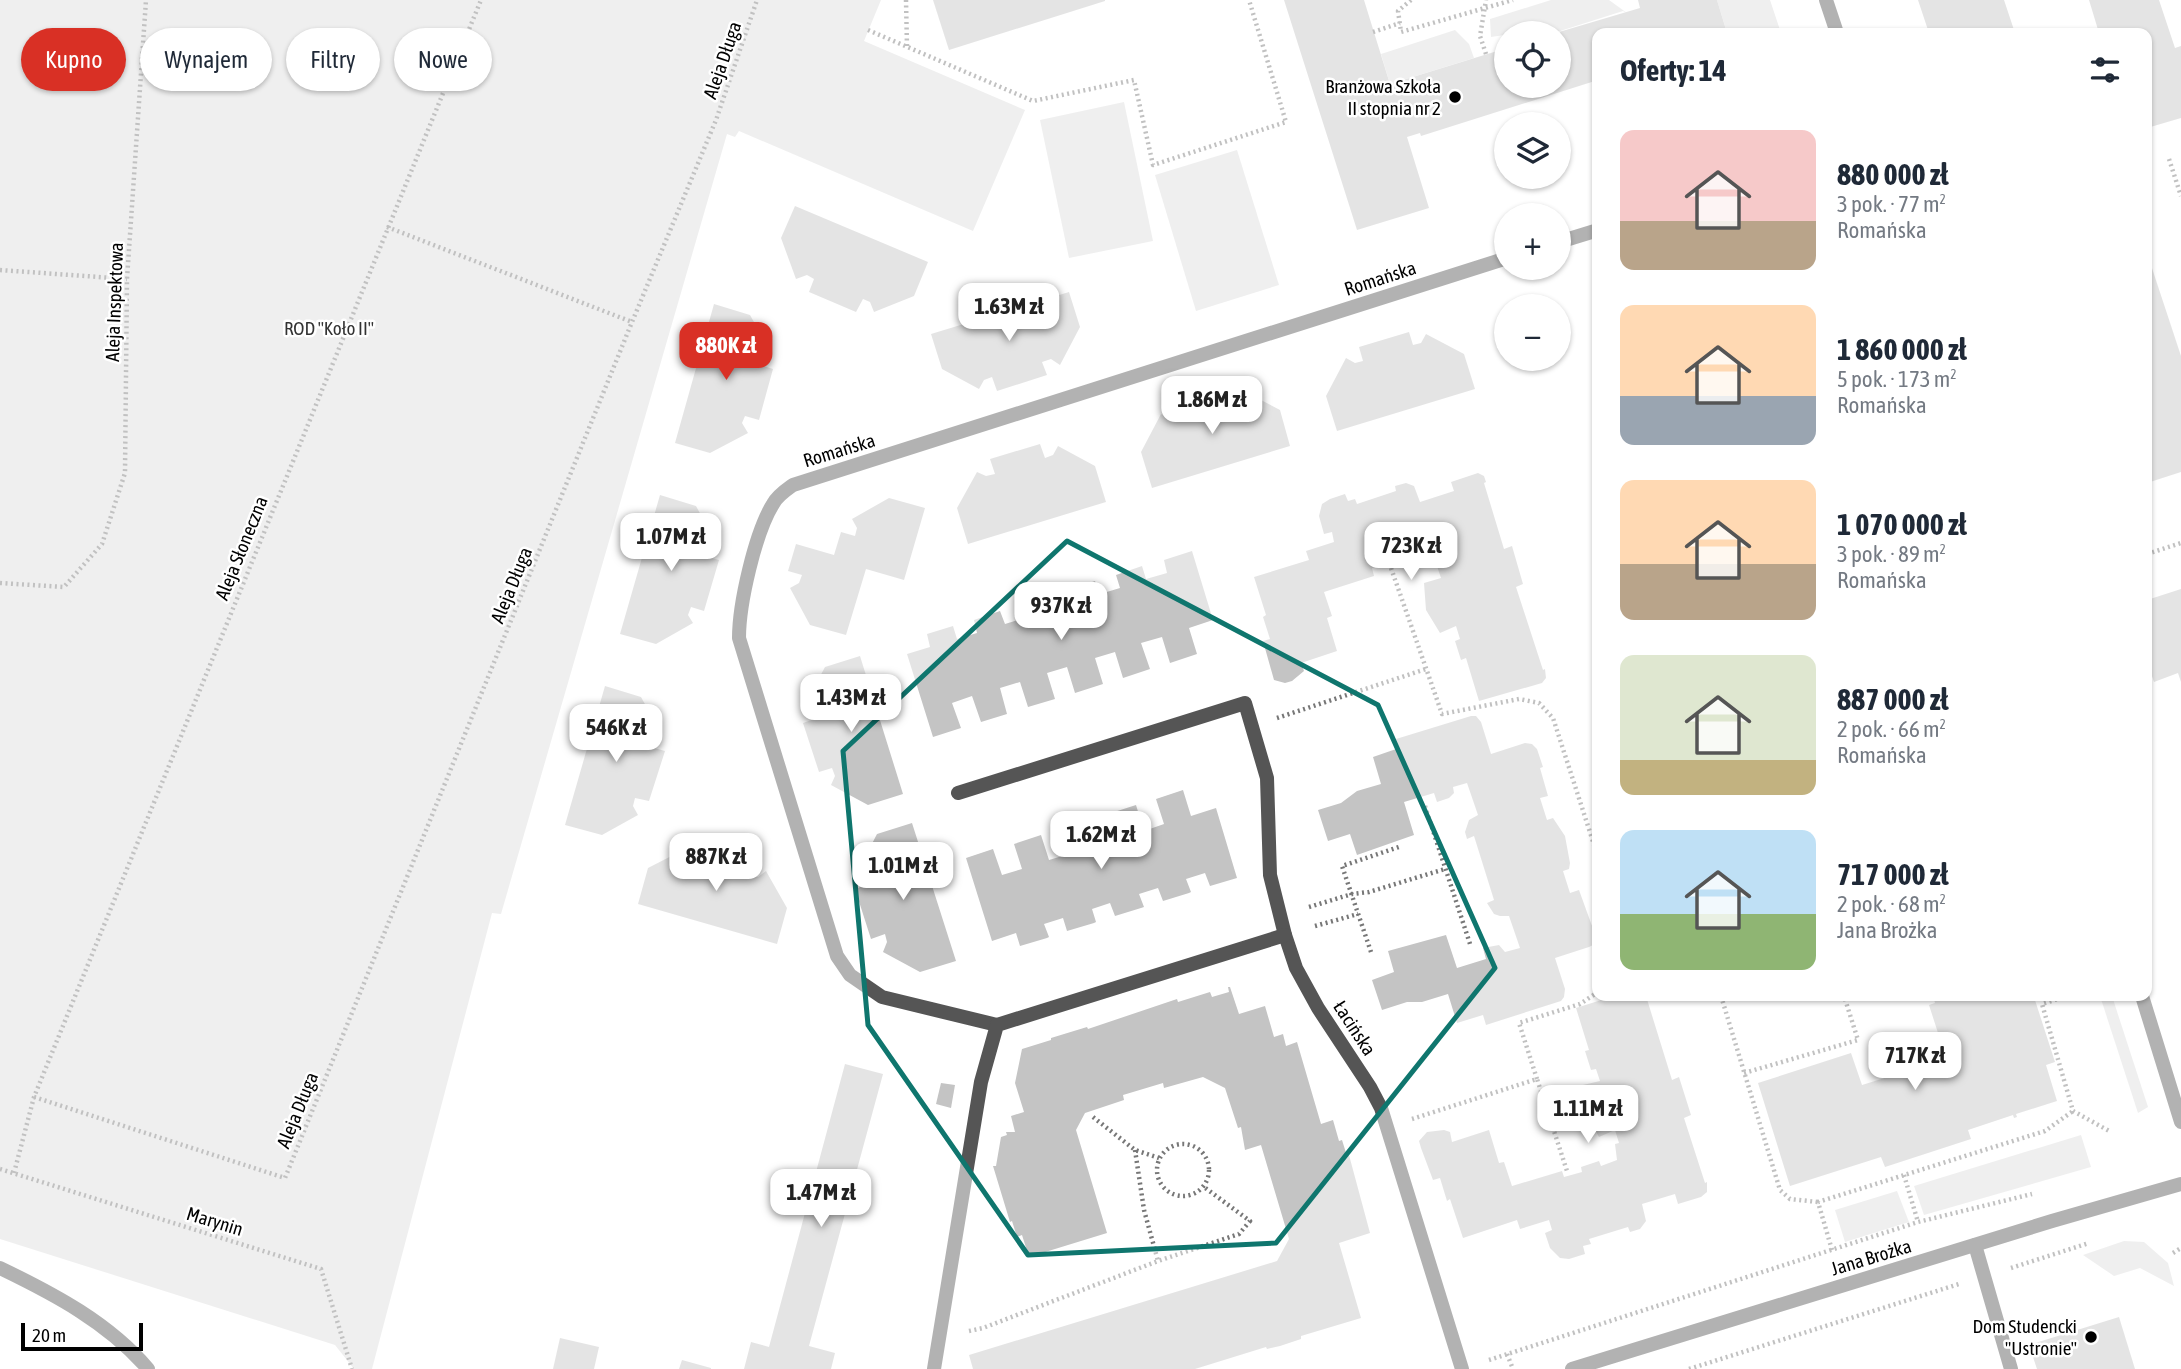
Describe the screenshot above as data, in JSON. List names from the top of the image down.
{
  "streets": {
    "street": ["Romańska", "Łacińska", "Jana Brożka"],
    "path": [
      "Aleja Długa",
      "Aleja Inspektowa",
      "Aleja Słoneczna",
      "Marynin"
    ]
  },
  "crossings": [
    ["Aleja Długa", "Aleja Słoneczna"],
    ["Aleja Słoneczna", "Marynin"]
  ],
  "parks": ["ROD \"Koło II\""],
  "places": ["Branżowa Szkoła II stopnia nr 2", "Dom Studencki \"Ustronie\""],
  "scale_bar": "20 m",
  "page": {
    "map_buttons": ["+", "−"],
    "chip": [
      "Kupno",
      "Wynajem",
      "Filtry",
      "Nowe"
    ],
    "heading": "Oferty: 14",
    "list": [
      {
        "name": "880 000 zł",
        "note": "3 pok. · 77 m² · Romańska"
      },
      {
        "name": "1 860 000 zł",
        "note": "5 pok. · 173 m² · Romańska"
      },
      {
        "name": "1 070 000 zł",
        "note": "3 pok. · 89 m² · Romańska"
      },
      {
        "name": "887 000 zł",
        "note": "2 pok. · 66 m² · Romańska"
      },
      {
        "name": "717 000 zł",
        "note": "2 pok. · 68 m² · Jana Brożka"
      }
    ],
    "price": [
      "1.63M zł",
      "880K zł",
      "1.86M zł",
      "1.07M zł",
      "723K zł",
      "937K zł",
      "1.43M zł",
      "546K zł",
      "1.62M zł",
      "887K zł",
      "1.01M zł",
      "717K zł",
      "1.11M zł",
      "1.47M zł"
    ],
    "scale": "20 m"
  }
}
